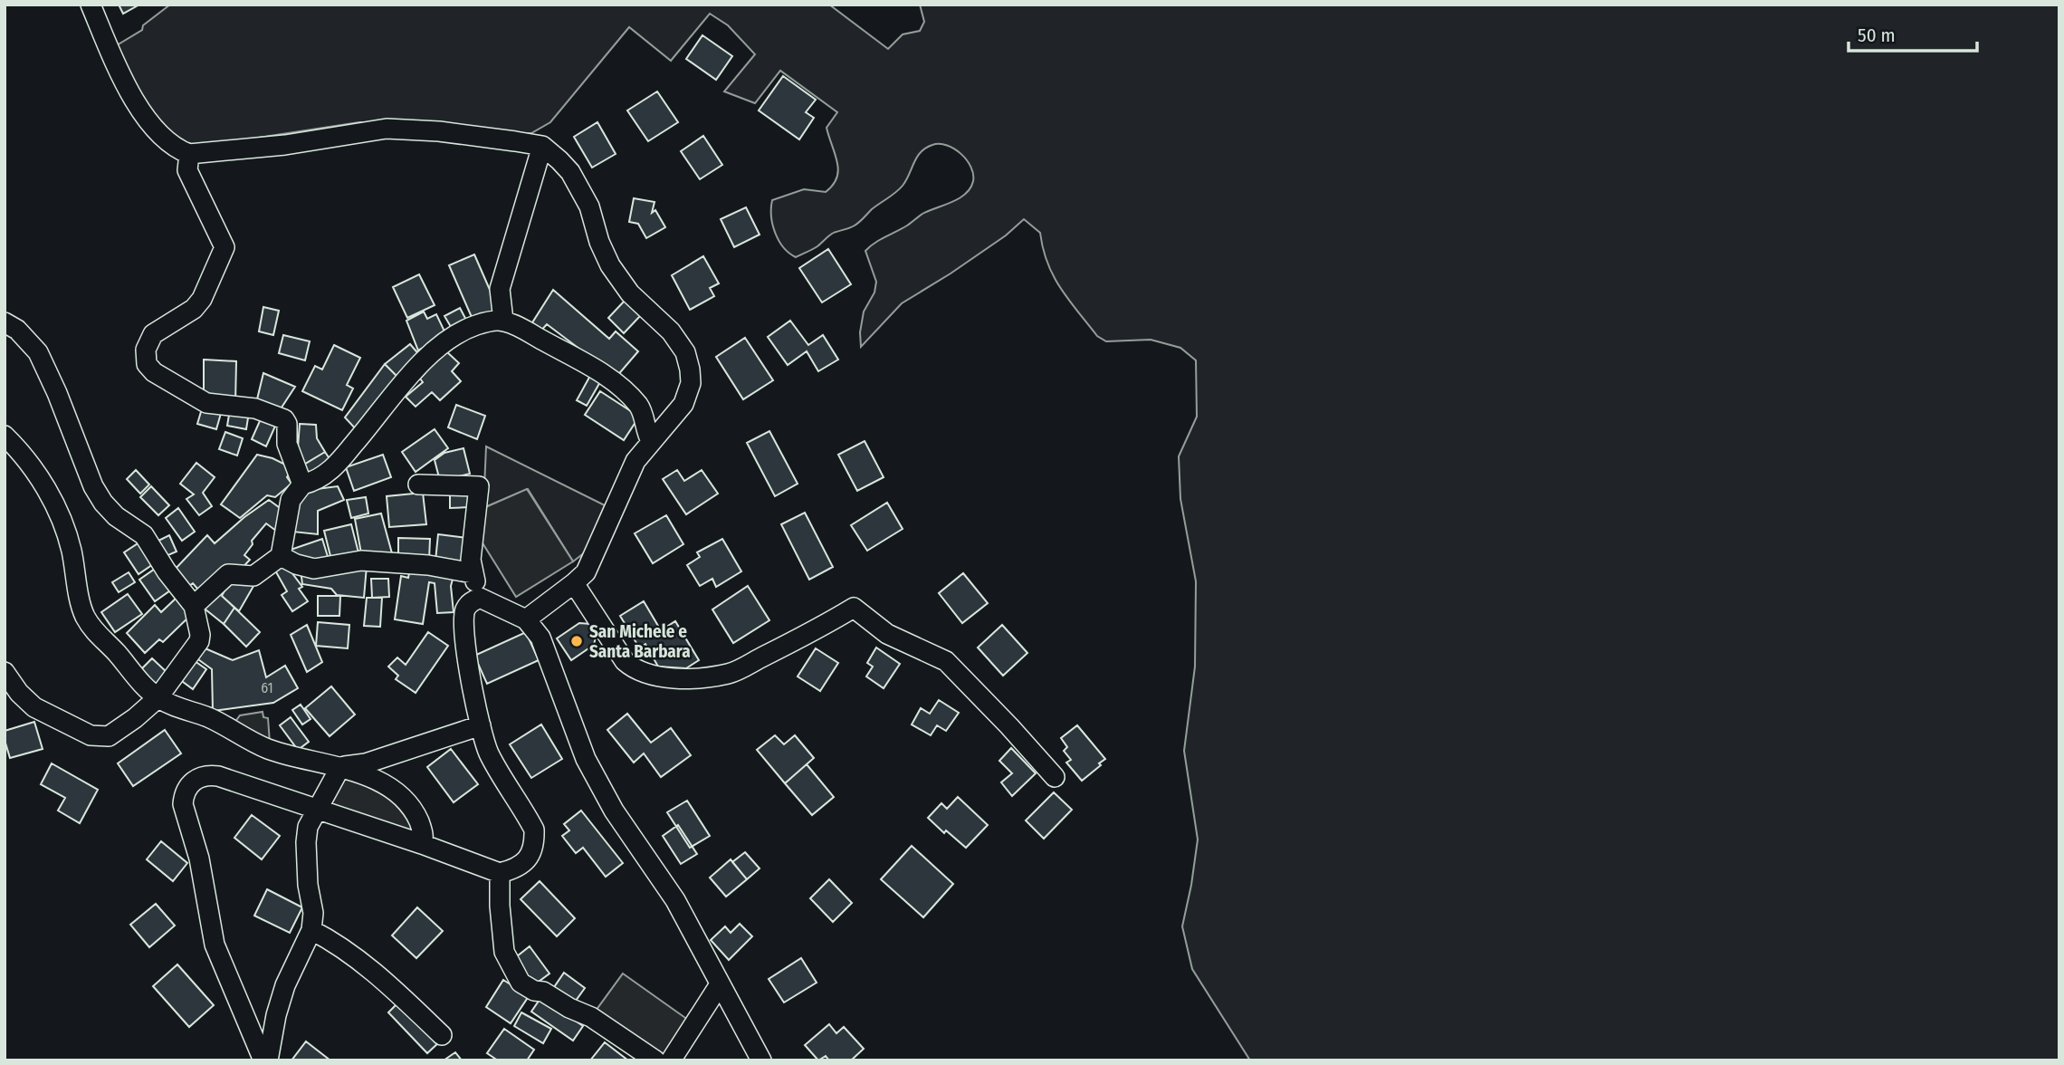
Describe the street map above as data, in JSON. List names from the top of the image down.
{
  "places": ["San Michele e Santa Barbara"],
  "house_numbers": ["61"],
  "scale_bar": "50 m"
}
